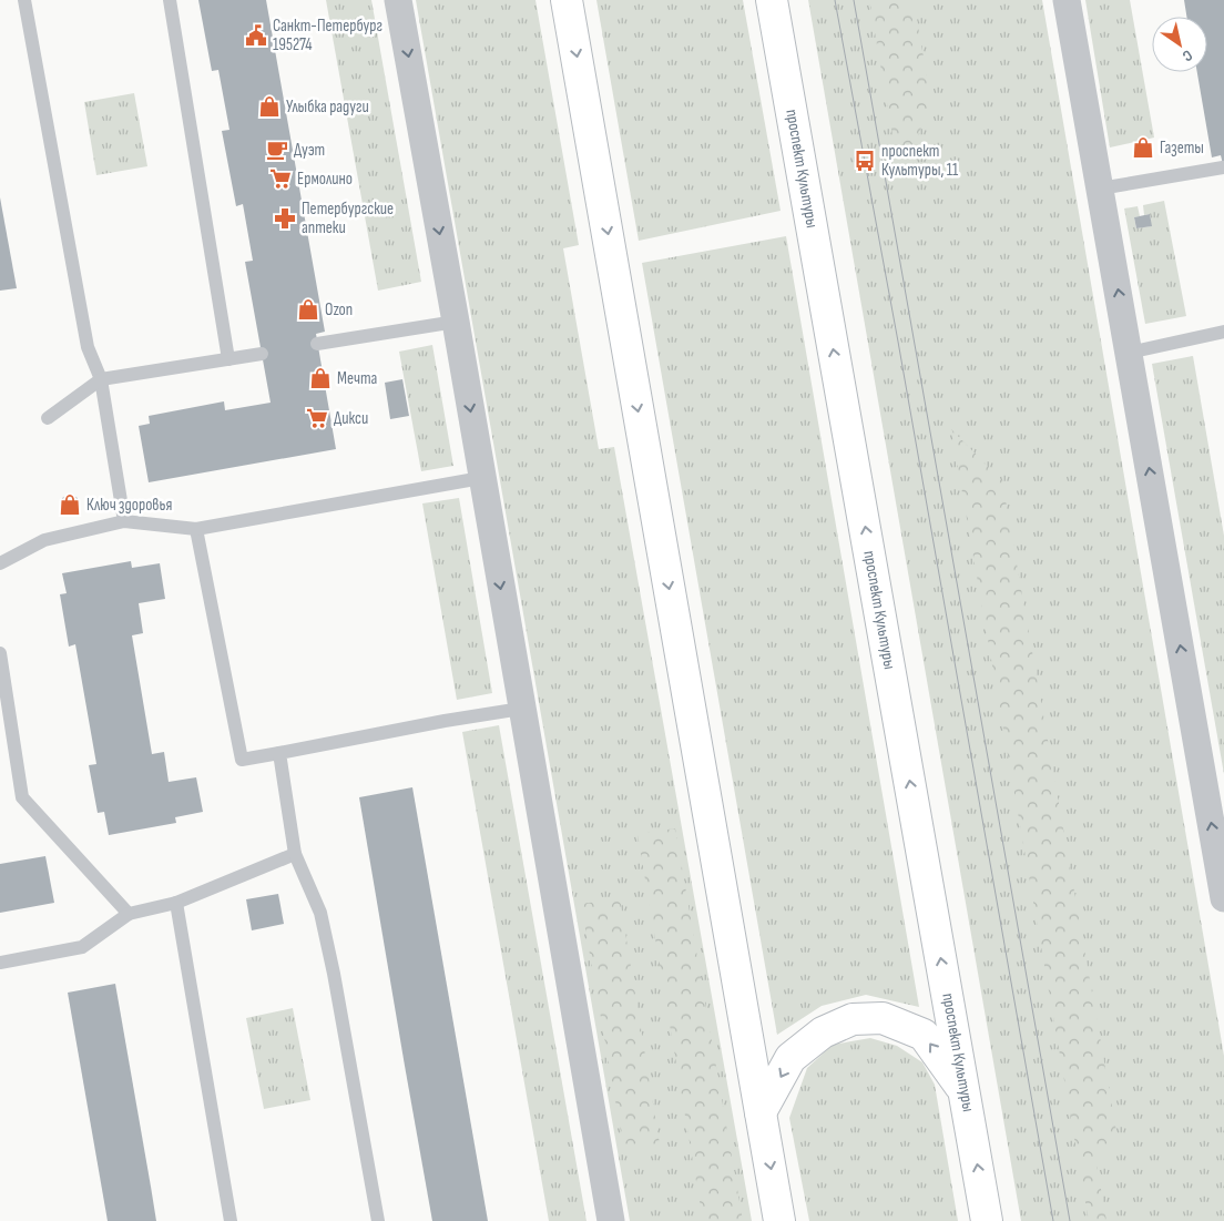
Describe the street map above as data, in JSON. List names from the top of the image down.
{
  "streets": {
    "main road": ["проспект Культуры"]
  },
  "places": {
    "public building": ["Санкт-Петербург 195274"],
    "shop": [
      "Улыбка радуги",
      "Газеты",
      "Ozon",
      "Мечта",
      "Ключ здоровья"
    ],
    "cafe": ["Дуэт"],
    "bus stop": ["проспект Культуры, 11"],
    "supermarket": ["Ермолино", "Дикси"],
    "pharmacy": ["Петербургские аптеки"]
  },
  "north": "bottom right"
}
